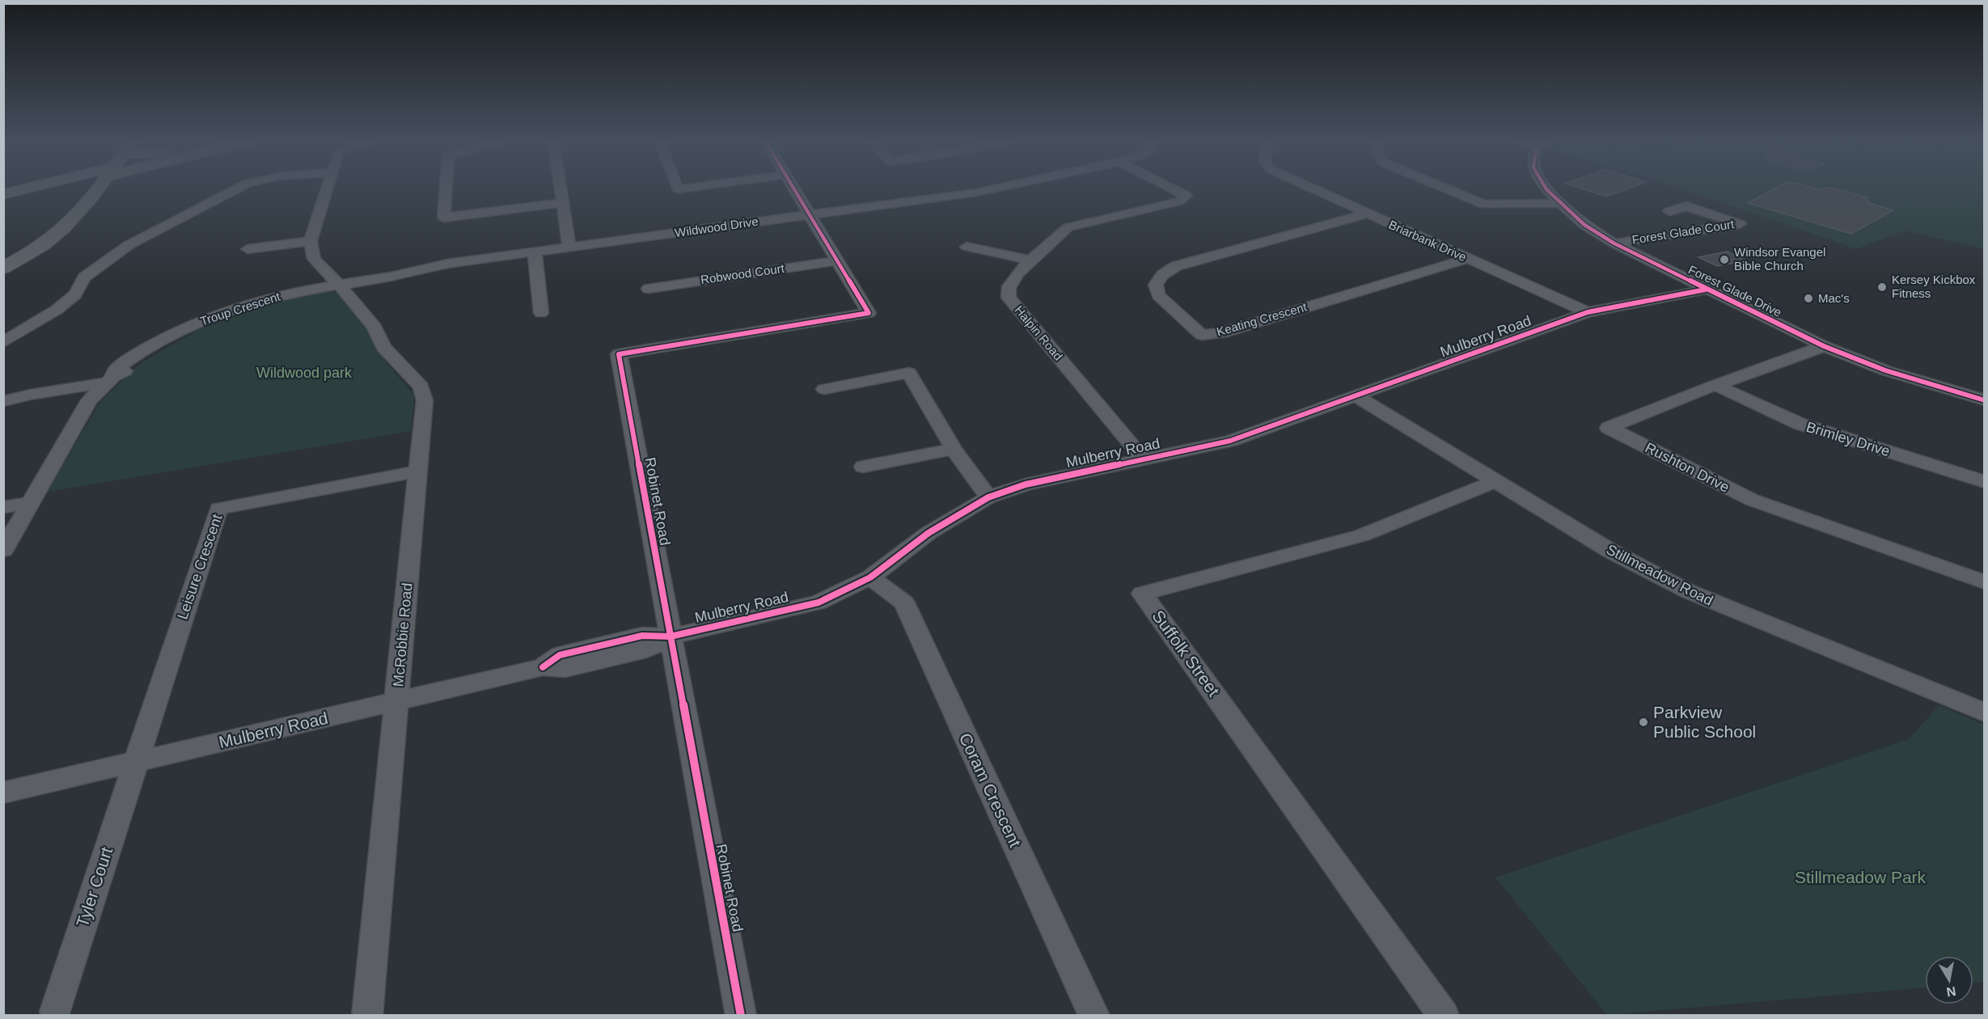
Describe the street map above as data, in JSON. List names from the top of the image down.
{
  "streets": {
    "street": [
      "Wildwood Drive",
      "Forest Glade Court",
      "Briarbank Drive",
      "Robwood Court",
      "Forest Glade Drive",
      "Troup Crescent",
      "Keating Crescent",
      "Halpin Road",
      "Mulberry Road",
      "Brimley Drive",
      "Rushton Drive",
      "Robinet Road",
      "Leisure Crescent",
      "Stillmeadow Road",
      "McRobbie Road",
      "Suffolk Street",
      "Coram Crescent",
      "Tyler Court"
    ]
  },
  "crossings": [
    ["Wildwood Drive", "Troup Crescent"],
    ["Wildwood Drive", "Robinet Road"],
    ["Wildwood Drive", "McRobbie Road"],
    ["Forest Glade Court", "Forest Glade Drive"],
    ["Briarbank Drive", "Keating Crescent"],
    ["Briarbank Drive", "Mulberry Road"],
    ["Robwood Court", "Robinet Road"],
    ["Forest Glade Drive", "Mulberry Road"],
    ["Forest Glade Drive", "Rushton Drive"],
    ["Halpin Road", "Mulberry Road"],
    ["Mulberry Road", "Robinet Road"],
    ["Mulberry Road", "Leisure Crescent"],
    ["Mulberry Road", "Stillmeadow Road"],
    ["Mulberry Road", "McRobbie Road"],
    ["Mulberry Road", "Coram Crescent"],
    ["Mulberry Road", "Tyler Court"],
    ["Brimley Drive", "Rushton Drive"],
    ["Leisure Crescent", "McRobbie Road"],
    ["Leisure Crescent", "Tyler Court"],
    ["Stillmeadow Road", "Suffolk Street"]
  ],
  "parks": ["Wildwood park", "Stillmeadow Park"],
  "places": [
    "Windsor Evangel Bible Church",
    "Kersey Kickbox Fitness",
    "Mac's",
    "Parkview Public School"
  ],
  "north": "bottom"
}
